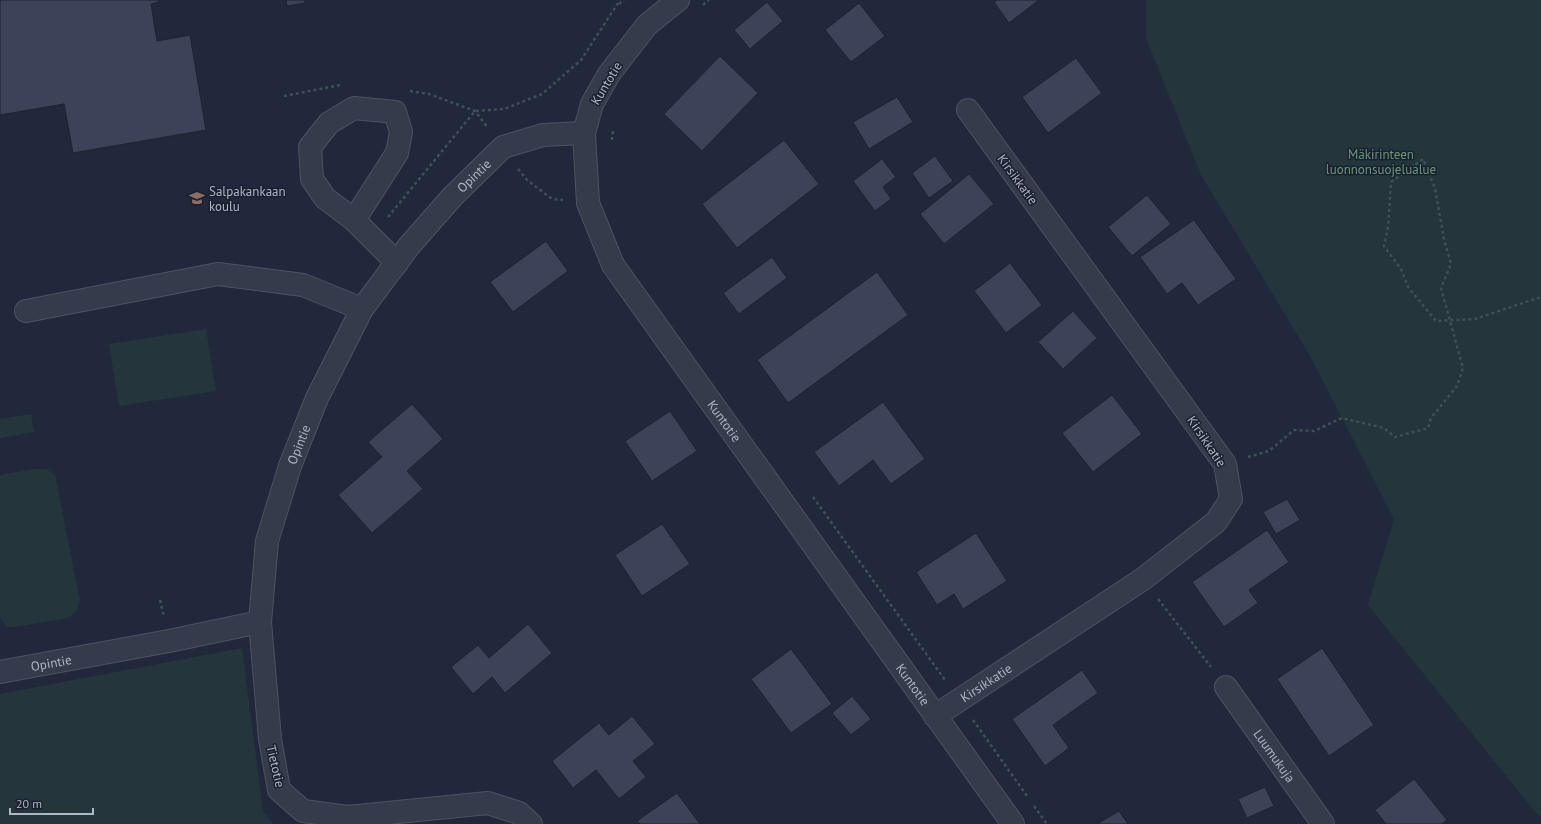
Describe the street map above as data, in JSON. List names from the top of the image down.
{
  "streets": {
    "street": [
      "Kuntotie",
      "Opintie",
      "Kirsikkatie",
      "Luumukuja",
      "Tietotie"
    ]
  },
  "crossings": [
    ["Kuntotie", "Opintie"],
    ["Kuntotie", "Kirsikkatie"],
    ["Opintie", "Tietotie"]
  ],
  "parks": ["Mäkirinteen luonnonsuojelualue"],
  "places": {
    "school or university": ["Salpakankaan koulu"]
  },
  "scale_bar": "20 m"
}
